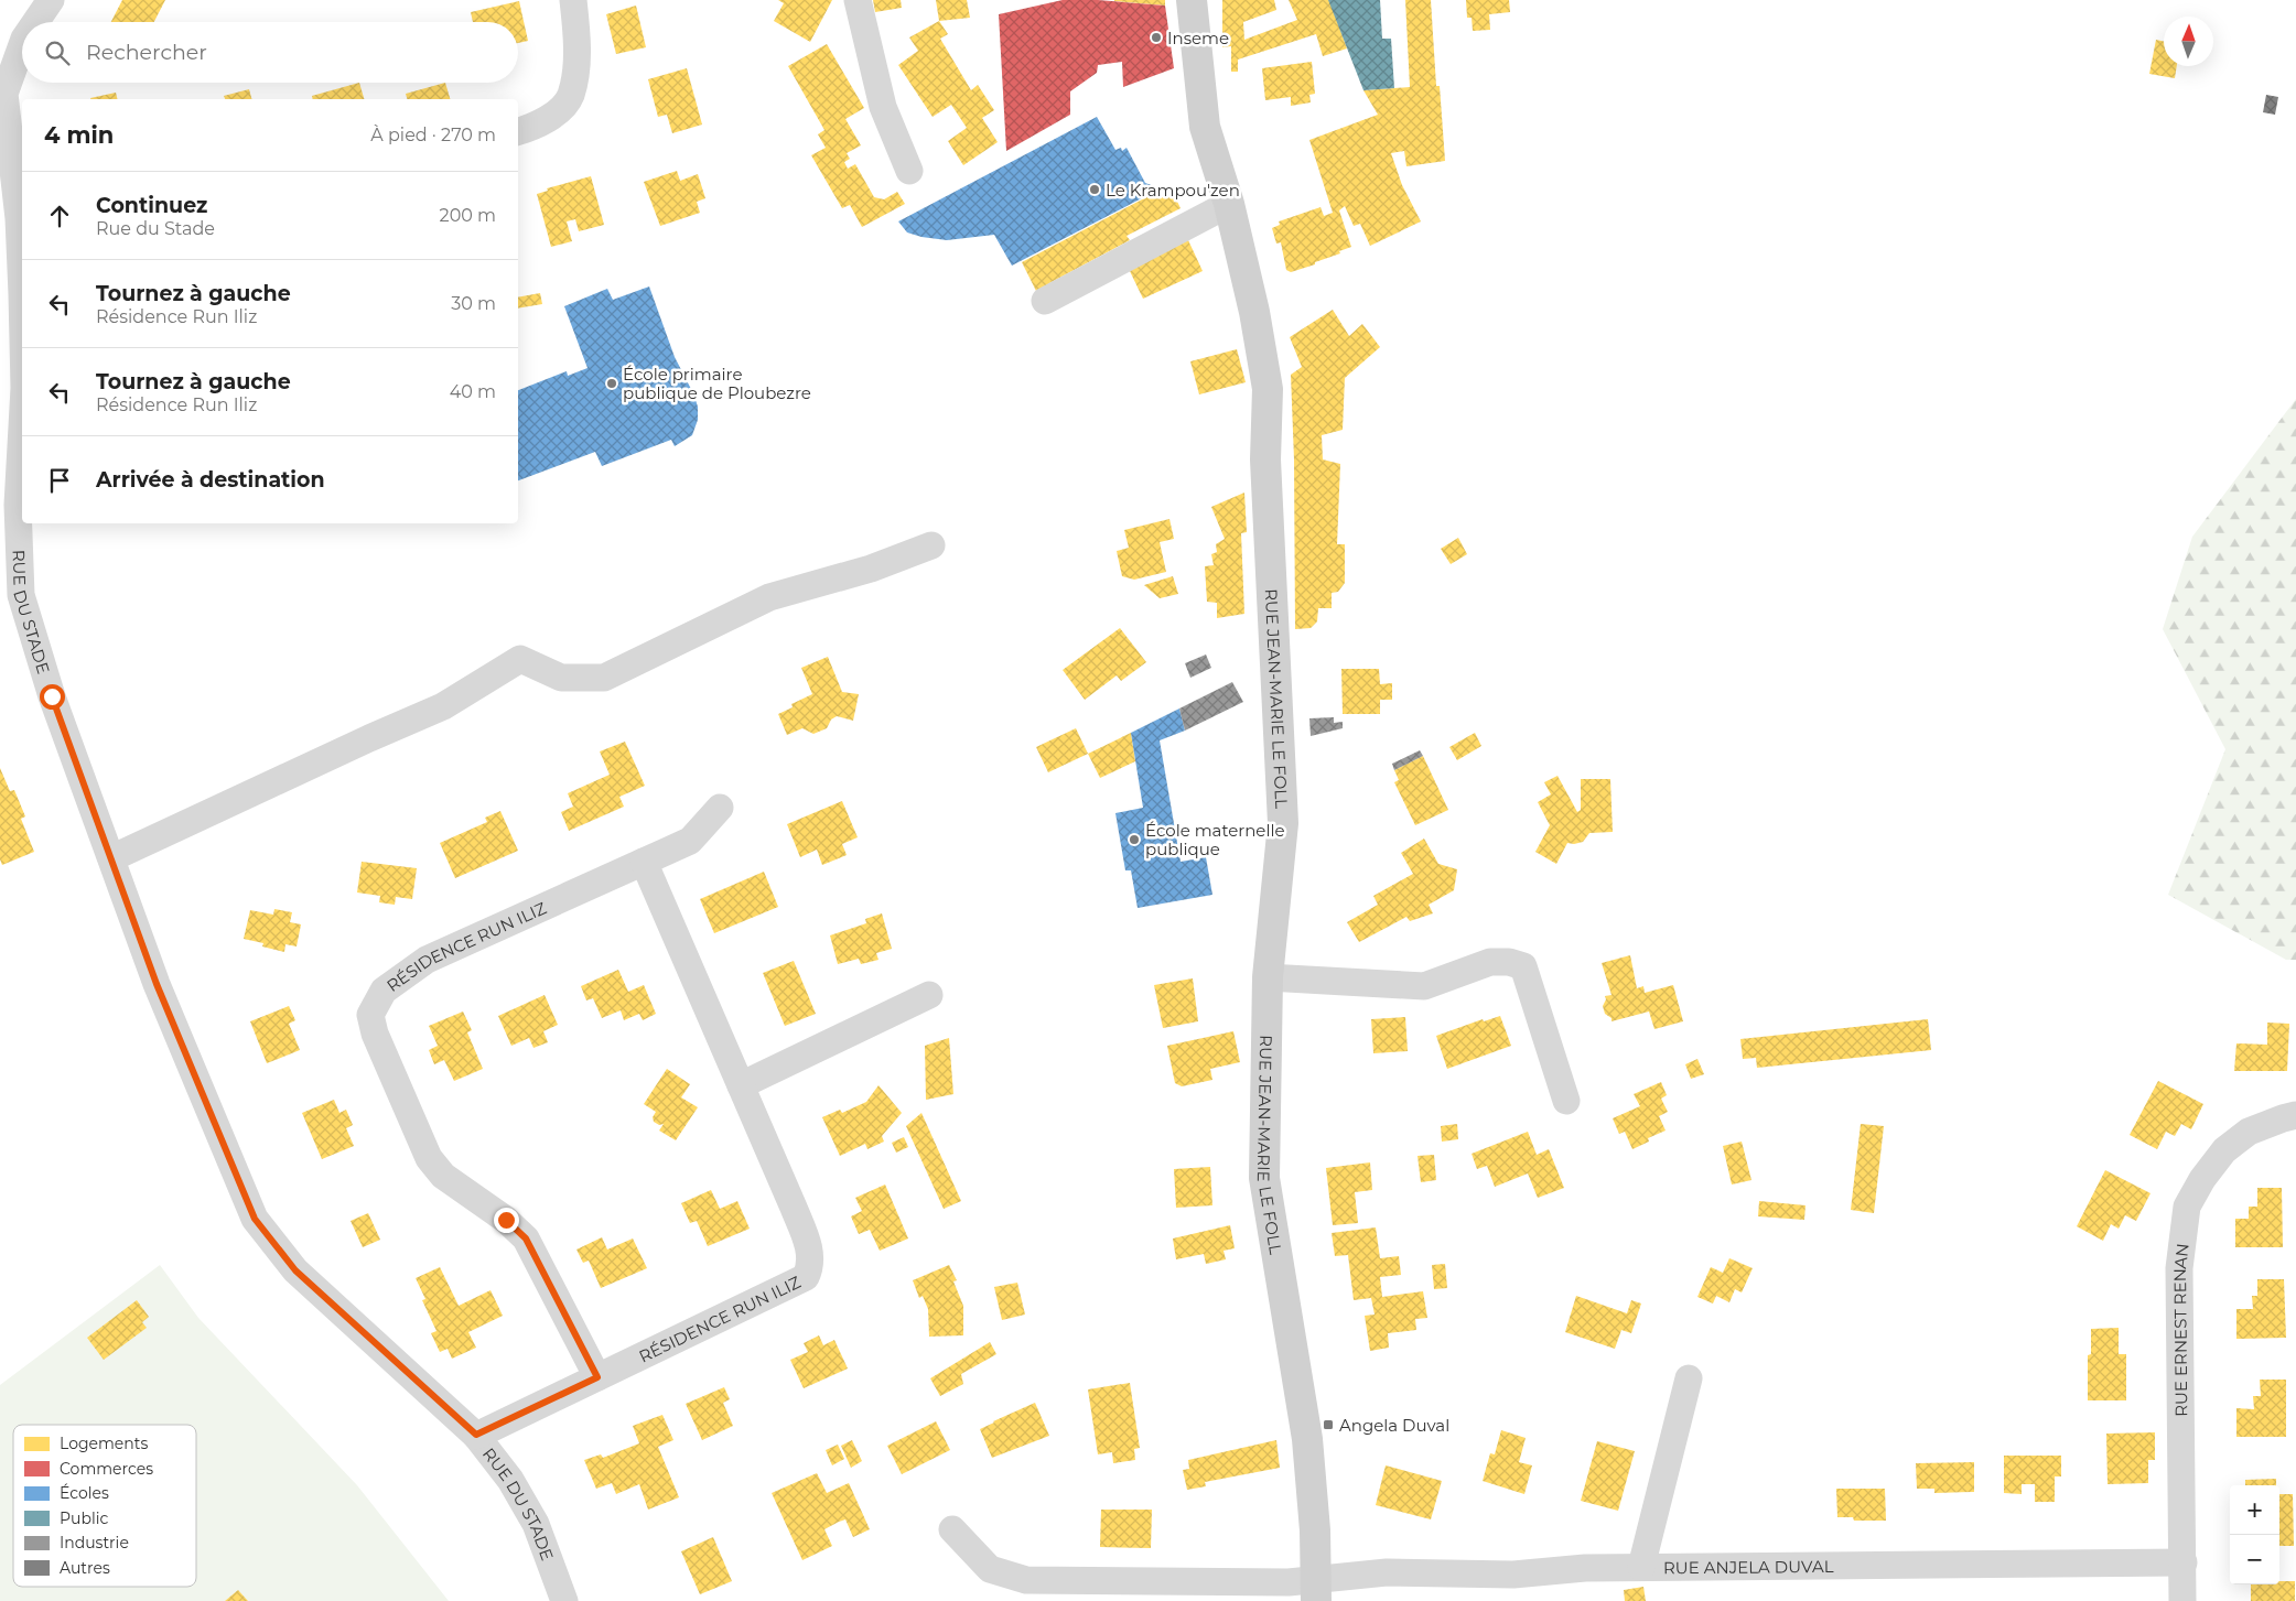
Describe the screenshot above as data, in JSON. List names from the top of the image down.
{
  "streets": {
    "main road": ["RUE JEAN-MARIE LE FOLL"],
    "street": [
      "RUE DU STADE",
      "RÉSIDENCE RUN ILIZ",
      "RUE ERNEST RENAN",
      "RUE ANJELA DUVAL"
    ]
  },
  "crossings": [
    ["RUE DU STADE", "RÉSIDENCE RUN ILIZ"],
    ["RUE JEAN-MARIE LE FOLL", "RUE ANJELA DUVAL"],
    ["RUE ERNEST RENAN", "RUE ANJELA DUVAL"]
  ],
  "places": {
    "other": [
      "Inseme",
      "Le Krampou'zen",
      "École primaire publique de Ploubezre",
      "École maternelle publique"
    ],
    "transit": ["Angela Duval"]
  },
  "legend": [
    "Logements",
    "Commerces",
    "Écoles",
    "Public",
    "Industrie",
    "Autres"
  ],
  "north": "top",
  "page": {
    "search": "Rechercher",
    "heading": ["4 min", "À pied · 270 m"],
    "list": [
      ["Continuez", "Rue du Stade", "200 m"],
      ["Tournez à gauche", "Résidence Run Iliz", "30 m"],
      ["Tournez à gauche", "Résidence Run Iliz", "40 m"],
      "Arrivée à destination"
    ],
    "map_buttons": ["+", "−"]
  }
}
